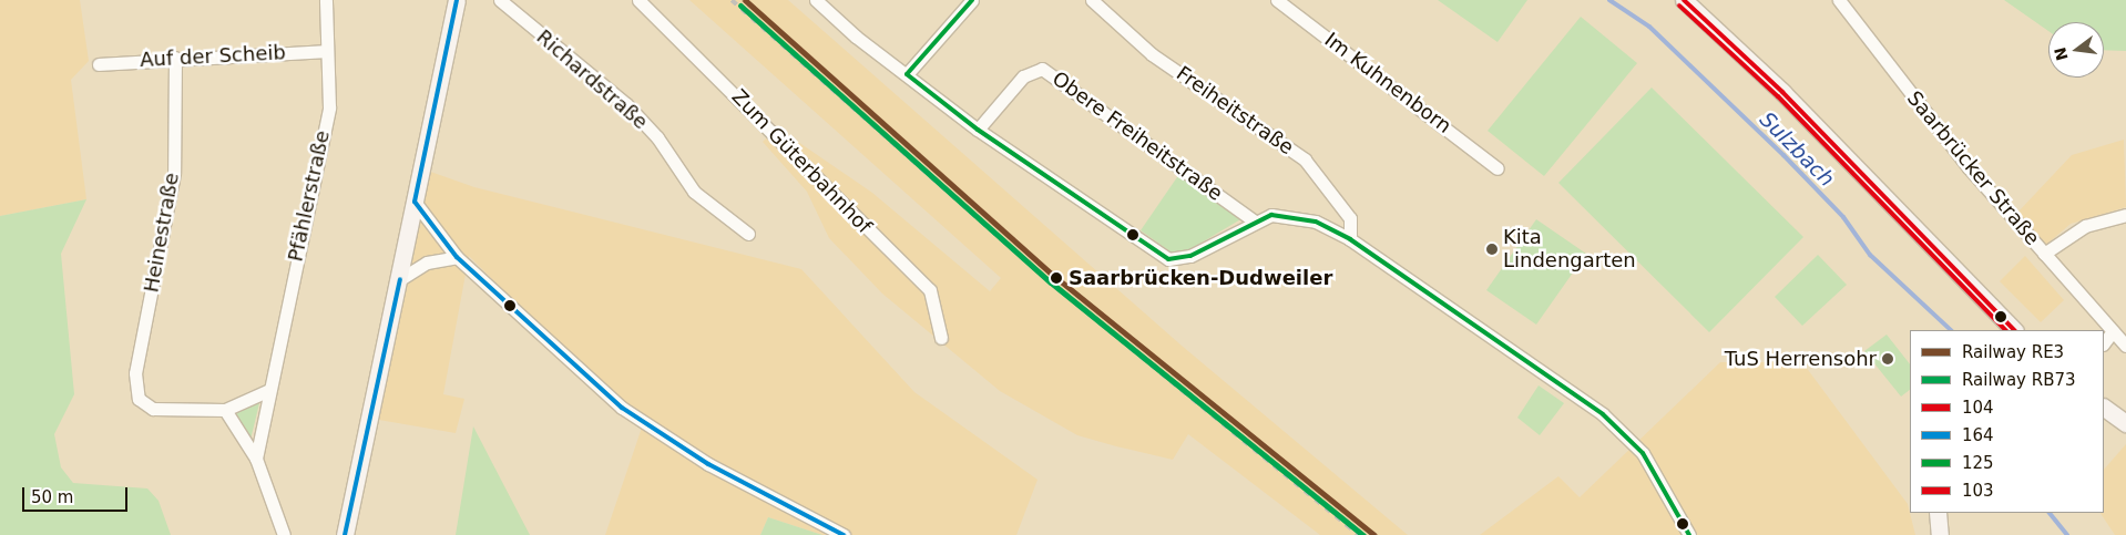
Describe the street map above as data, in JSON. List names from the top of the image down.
{
  "streets": {
    "street": [
      "Auf der Scheib",
      "Richardstraße",
      "Im Kuhnenborn",
      "Freiheitstraße",
      "Obere Freiheitstraße",
      "Zum Güterbahnhof",
      "Saarbrücker Straße",
      "Pfählerstraße",
      "Heinestraße"
    ]
  },
  "crossings": [
    ["Auf der Scheib", "Pfählerstraße"],
    ["Auf der Scheib", "Heinestraße"]
  ],
  "water": ["Sulzbach"],
  "places": ["Kita Lindengarten", "Saarbrücken-Dudweiler", "TuS Herrensohr"],
  "lines": [
    "rail line RE3",
    "transit line 104",
    "transit line 164",
    "transit line 125",
    "rail line RB73",
    "transit line 103"
  ],
  "legend": [
    "Railway RE3",
    "Railway RB73",
    "104",
    "164",
    "125",
    "103"
  ],
  "scale_bar": "50 m",
  "north": "left"
}
